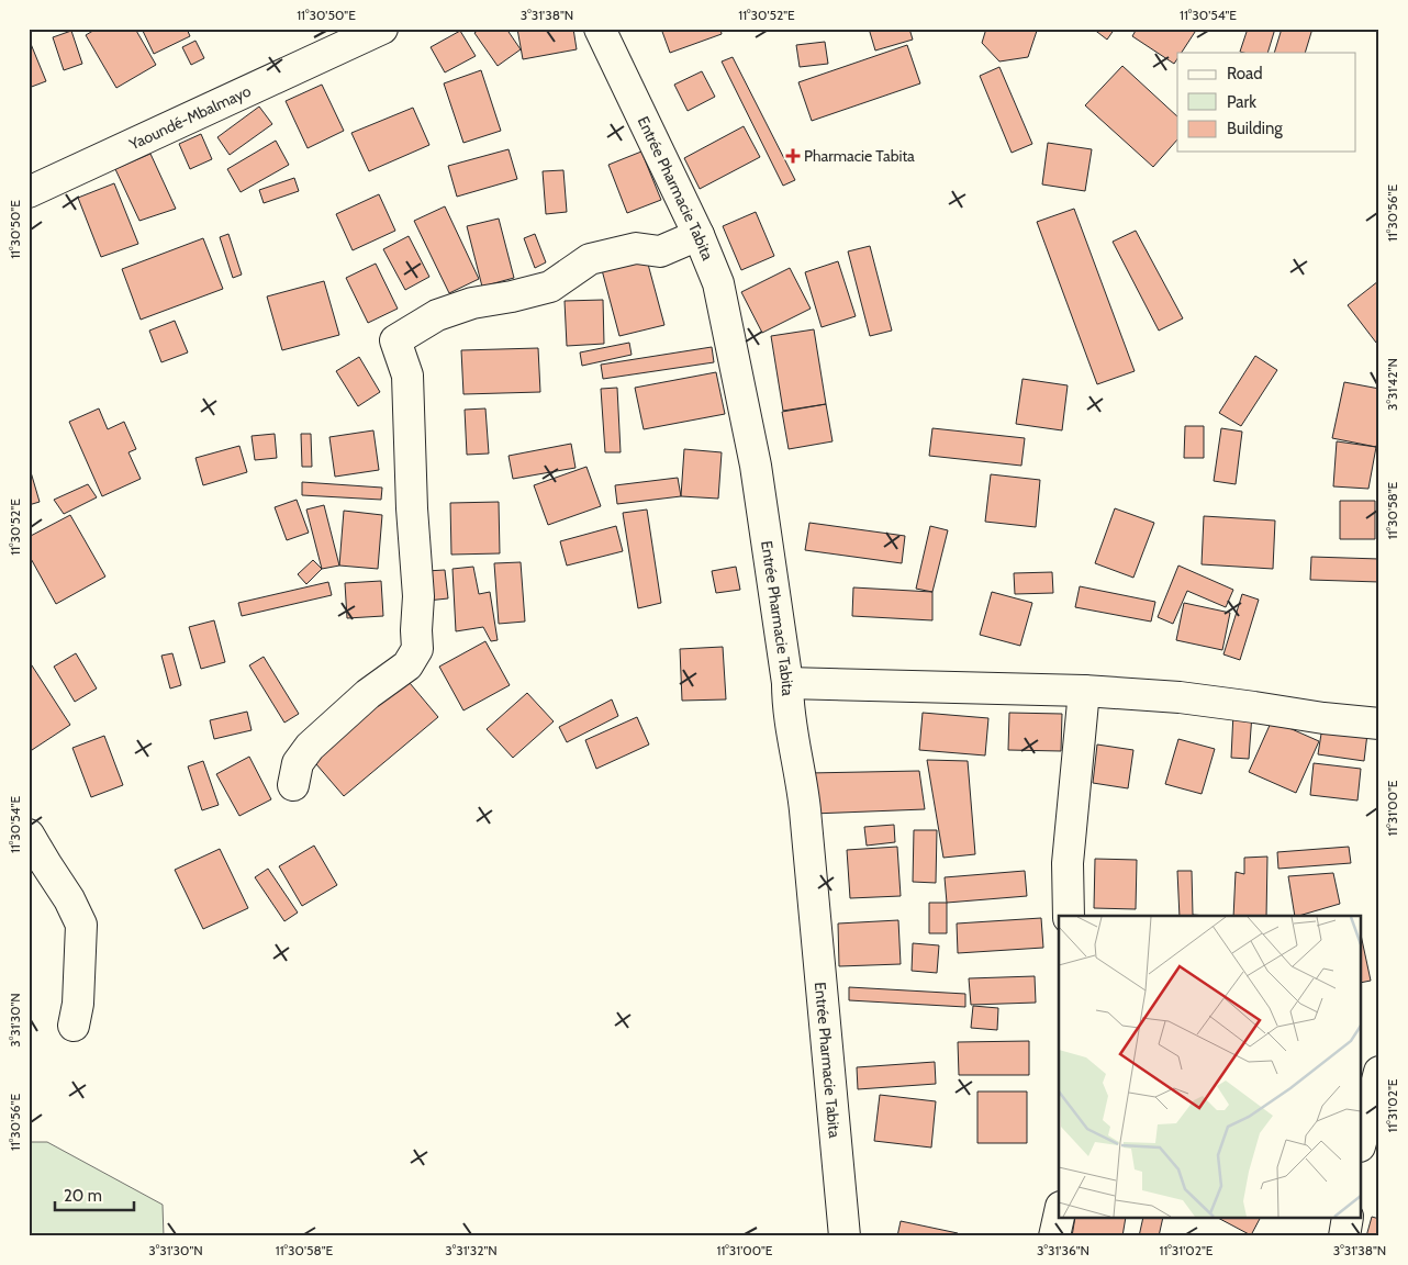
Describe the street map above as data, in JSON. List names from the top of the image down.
{
  "streets": {
    "main road": ["Yaoundé-Mbalmayo", "Entrée Pharmacie Tabita"]
  },
  "places": {
    "health": ["Pharmacie Tabita"]
  },
  "legend": ["Road", "Park", "Building"],
  "scale_bar": "20 m",
  "coordinates": [
    "11°30'50\"E",
    "3°31'38\"N",
    "11°30'52\"E",
    "11°30'54\"E",
    "11°30'56\"E",
    "3°31'42\"N",
    "11°30'58\"E",
    "11°31'00\"E",
    "3°31'30\"N",
    "11°31'02\"E",
    "3°31'32\"N",
    "3°31'36\"N"
  ]
}
